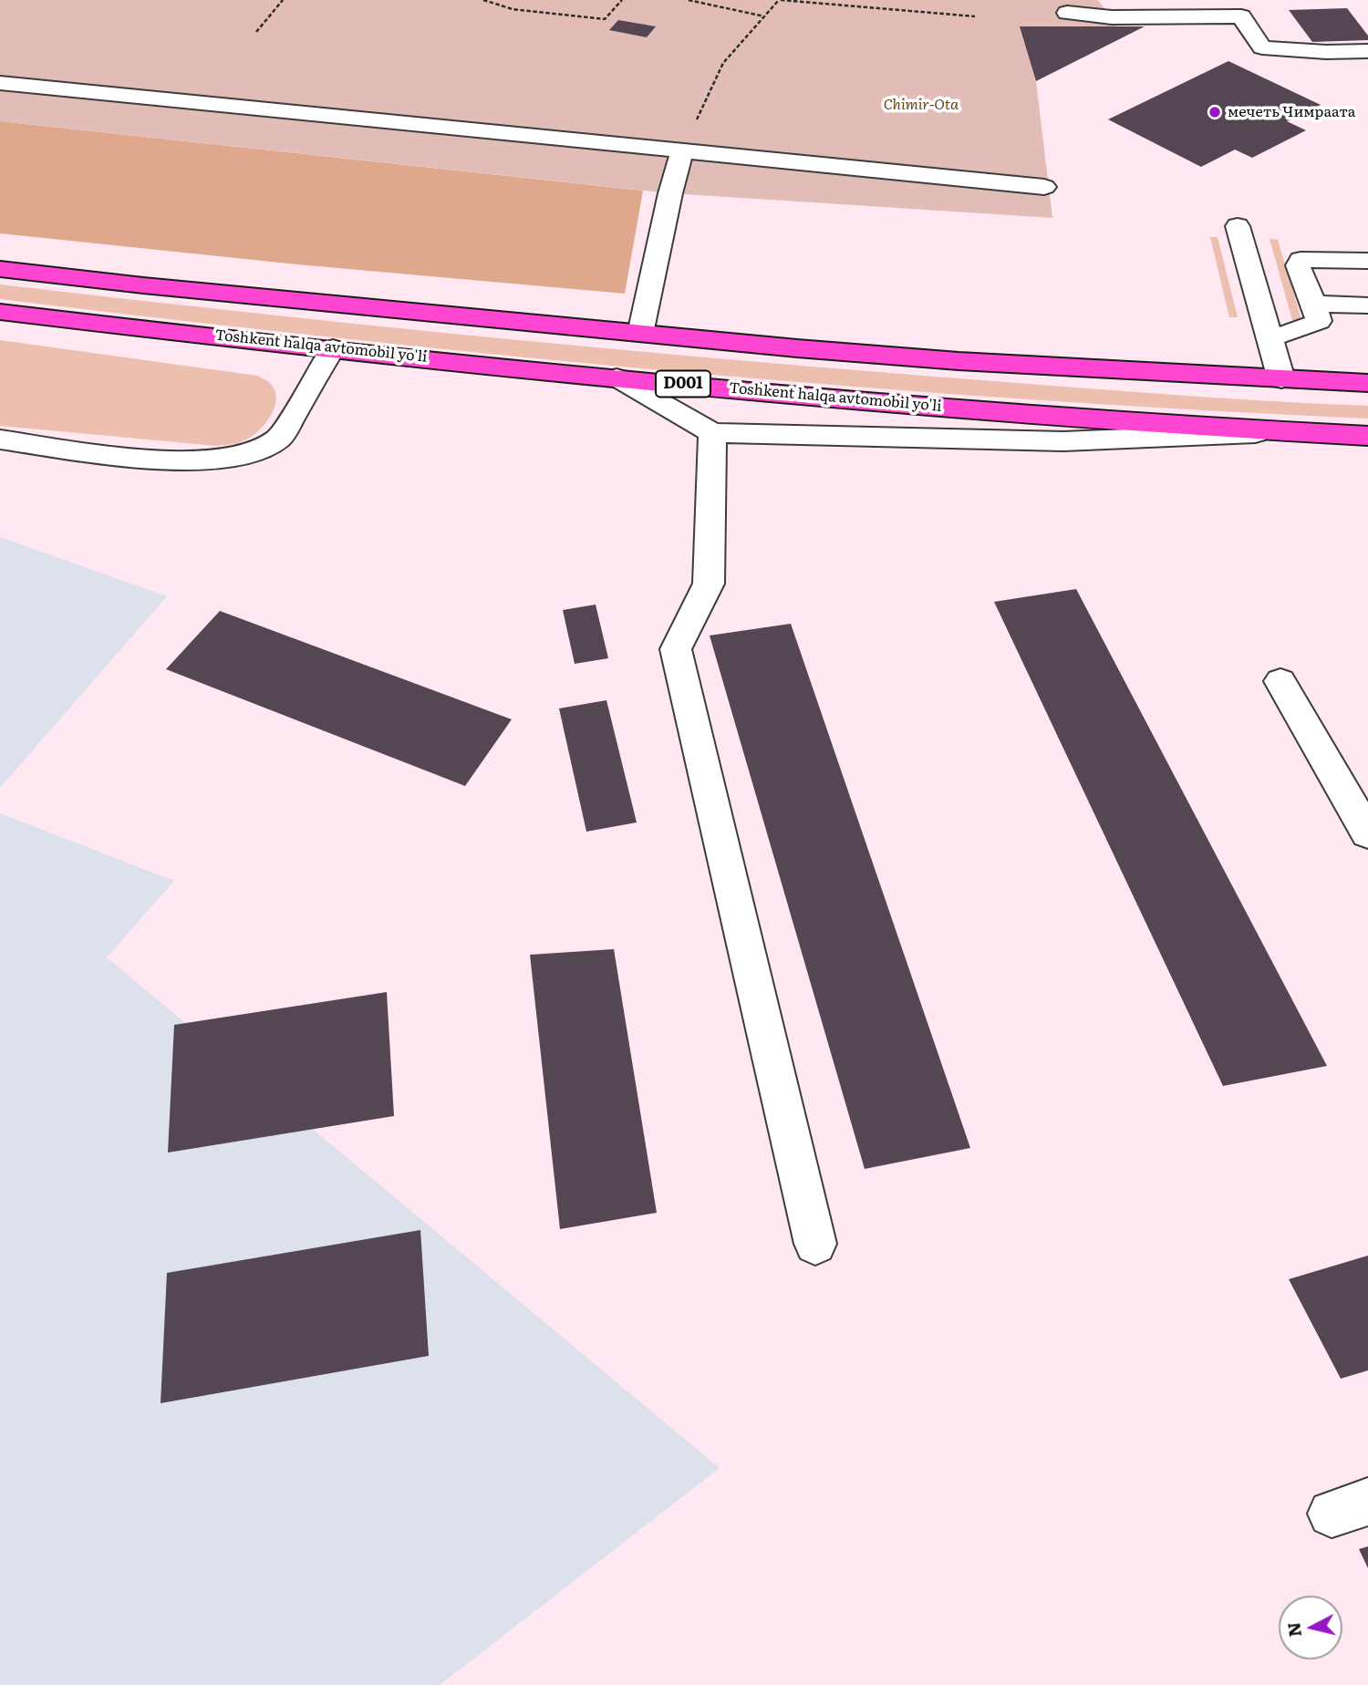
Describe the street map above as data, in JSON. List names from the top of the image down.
{
  "streets": {
    "highway": ["Toshkent halqa avtomobil yo'li", "D001"]
  },
  "parks": ["Chimir-Ota"],
  "places": ["мечеть Чимраата"],
  "north": "left"
}
